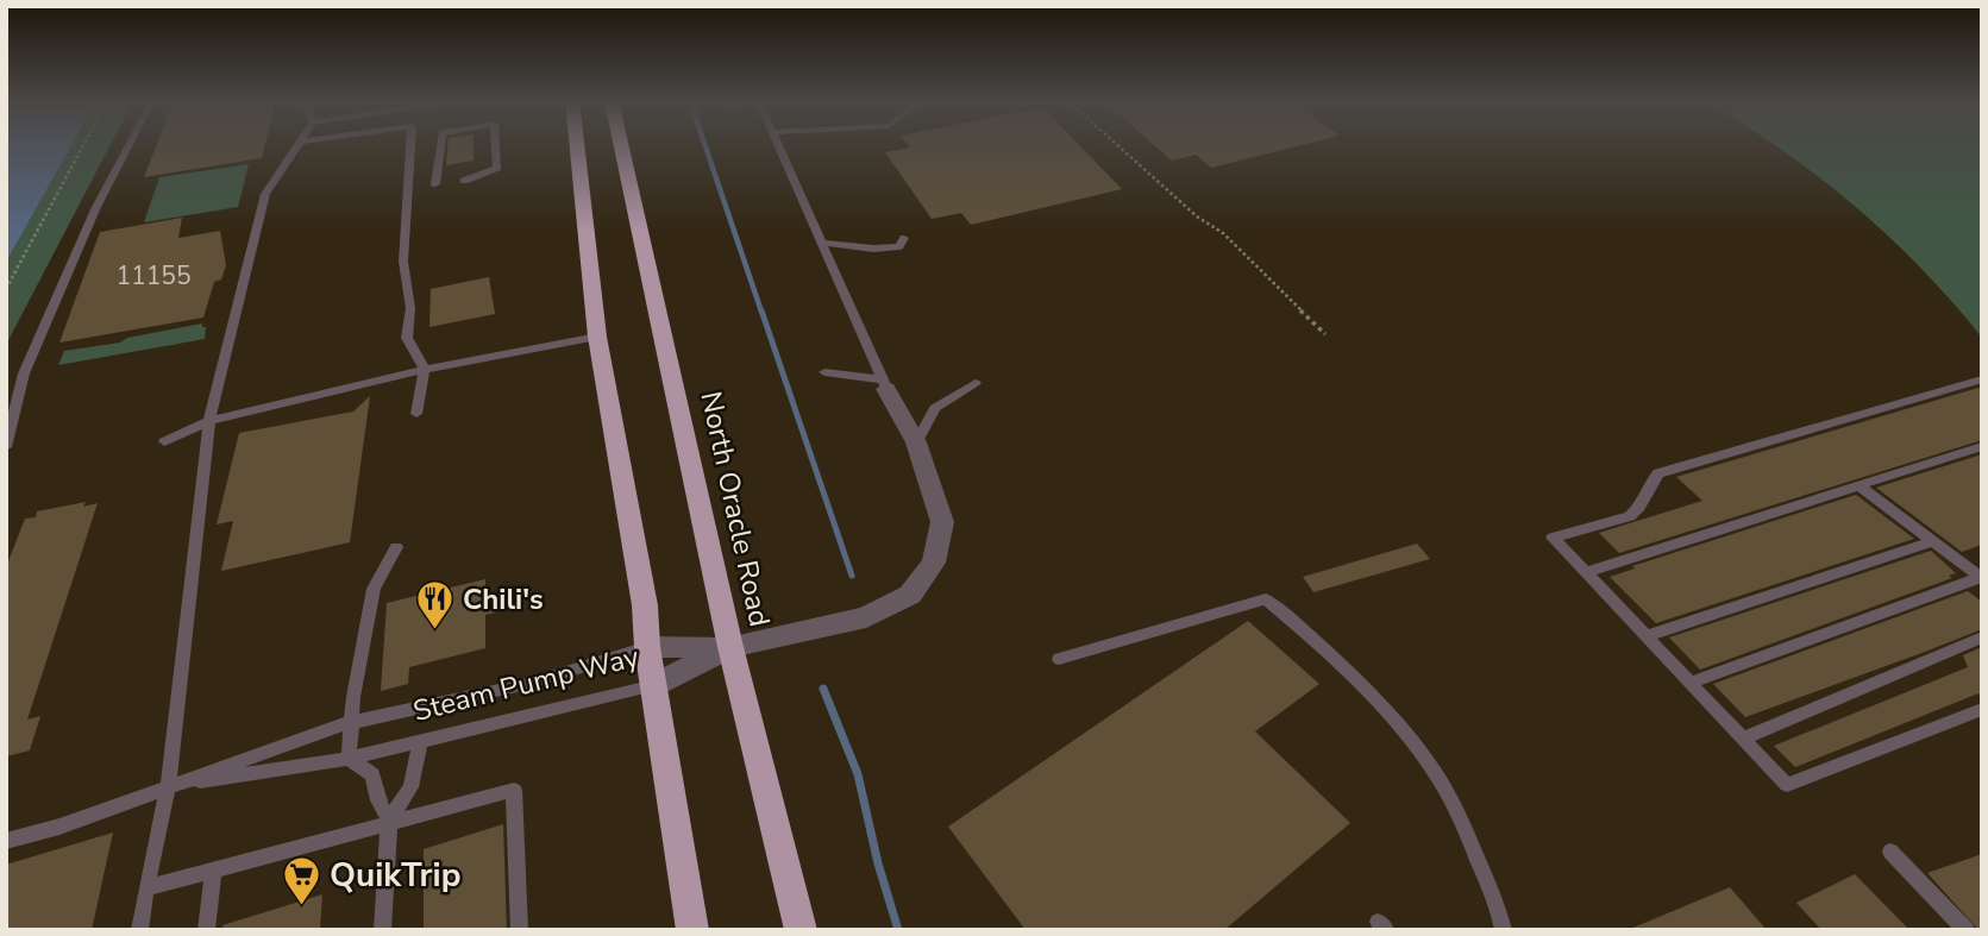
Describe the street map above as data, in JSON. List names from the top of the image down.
{
  "streets": {
    "highway": ["North Oracle Road"],
    "street": ["Steam Pump Way"]
  },
  "crossings": [
    ["North Oracle Road", "Steam Pump Way"]
  ],
  "places": {
    "restaurant": ["Chili's"],
    "supermarket": ["QuikTrip"]
  },
  "house_numbers": ["11155"]
}
